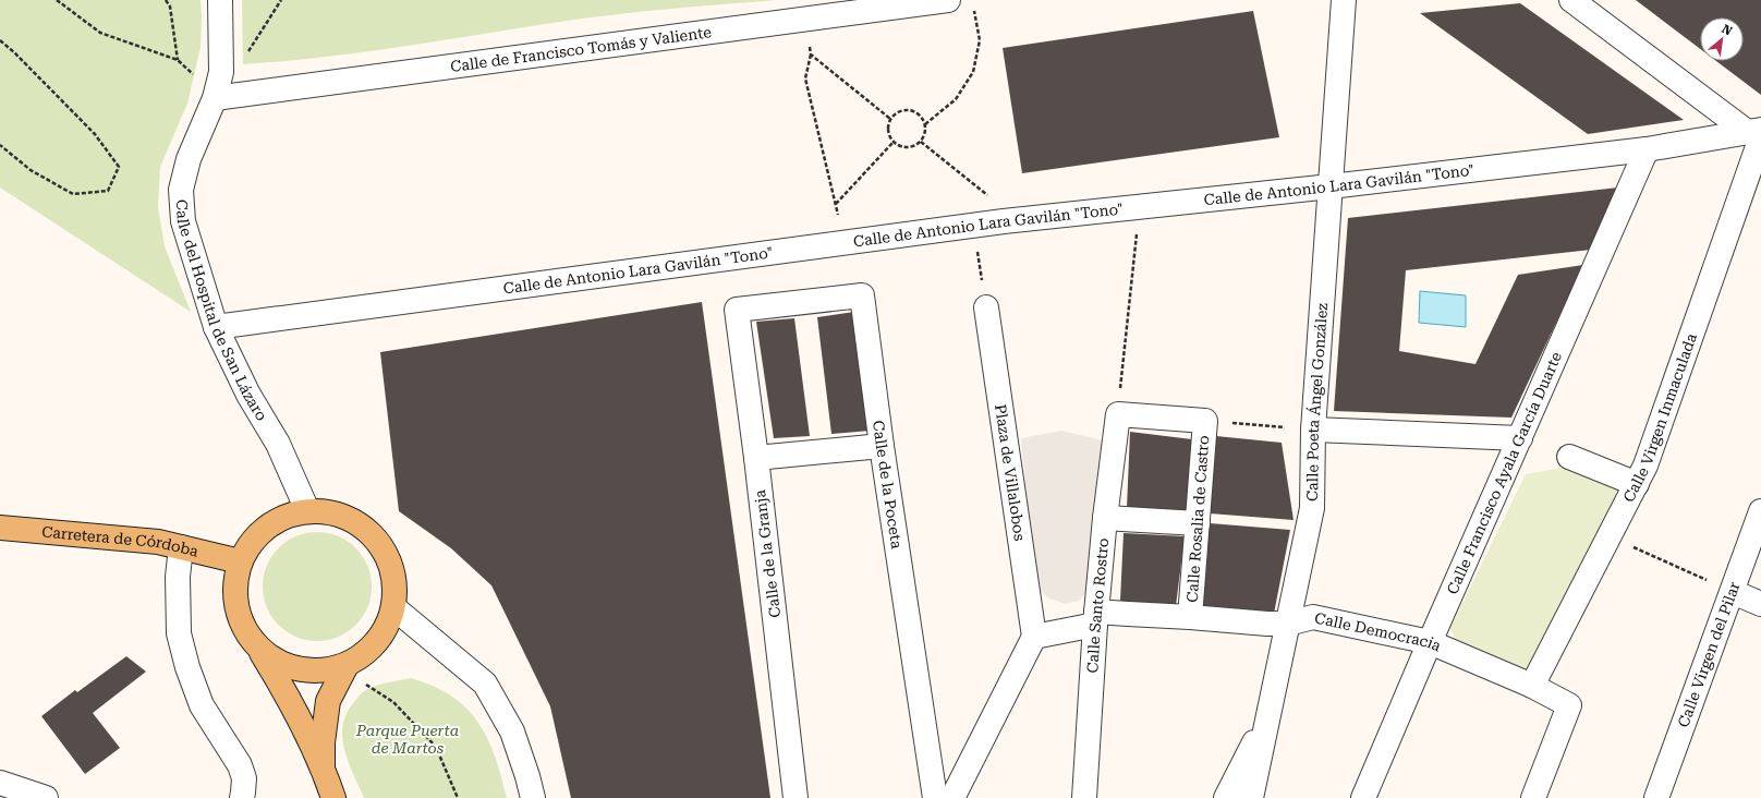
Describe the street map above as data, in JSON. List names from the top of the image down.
{
  "streets": {
    "main road": ["Carretera de Córdoba"],
    "street": [
      "Calle de Francisco Tomás y Valiente",
      "Calle de Antonio Lara Gavilán \"Tono\"",
      "Calle del Hospital de San Lázaro",
      "Calle Poeta Ángel González",
      "Calle Virgen Inmaculada",
      "Plaza de Villalobos",
      "Calle Francisco Ayala García Duarte",
      "Calle de la Poceta",
      "Calle Rosalia de Castro",
      "Calle de la Granja",
      "Calle Santo Rostro",
      "Calle Democracia",
      "Calle Virgen del Pilar"
    ]
  },
  "crossings": [
    ["Calle de Francisco Tomás y Valiente", "Calle del Hospital de San Lázaro"],
    ["Calle de Antonio Lara Gavilán \"Tono\"", "Calle del Hospital de San Lázaro"],
    ["Calle de Antonio Lara Gavilán \"Tono\"", "Calle Poeta Ángel González"],
    ["Calle de Antonio Lara Gavilán \"Tono\"", "Calle Virgen Inmaculada"],
    ["Calle de Antonio Lara Gavilán \"Tono\"", "Calle Francisco Ayala García Duarte"],
    ["Calle Poeta Ángel González", "Calle Democracia"],
    ["Calle Virgen Inmaculada", "Calle Democracia"],
    ["Plaza de Villalobos", "Calle Democracia"],
    ["Calle Francisco Ayala García Duarte", "Calle Democracia"],
    ["Calle de la Poceta", "Calle de la Granja"],
    ["Calle Rosalia de Castro", "Calle Democracia"],
    ["Calle Santo Rostro", "Calle Democracia"]
  ],
  "parks": ["Parque Puerta de Martos"],
  "north": "top right"
}
